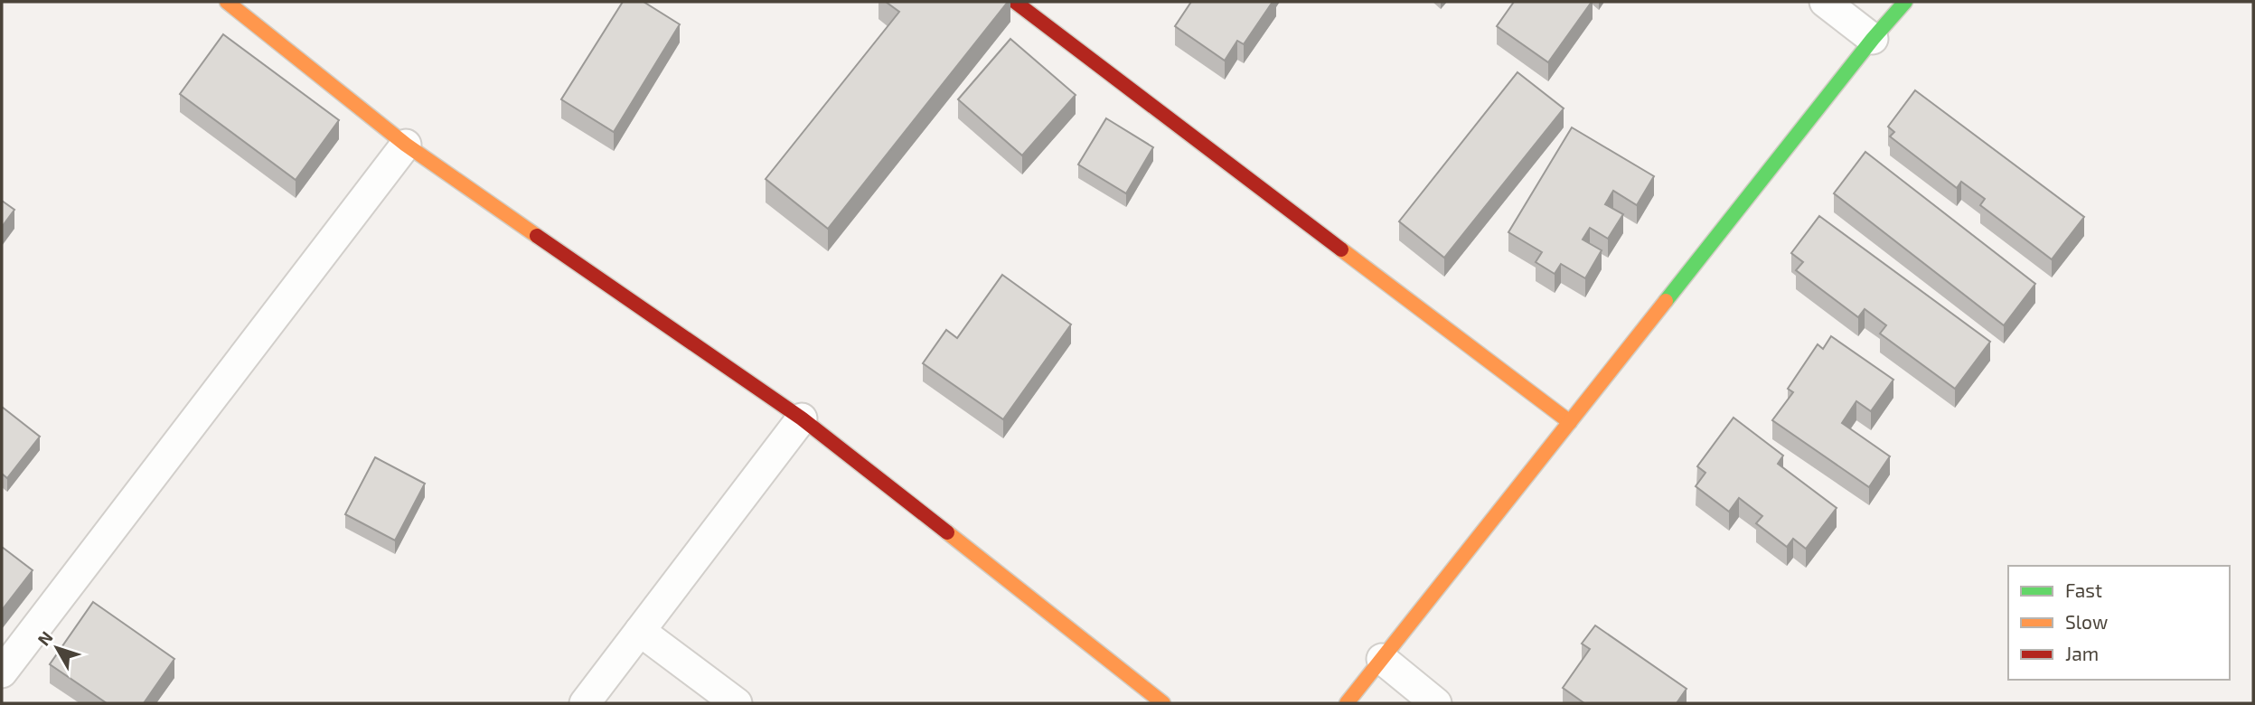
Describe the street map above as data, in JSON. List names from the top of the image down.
{
  "legend": ["Fast", "Slow", "Jam"],
  "north": "top left"
}
